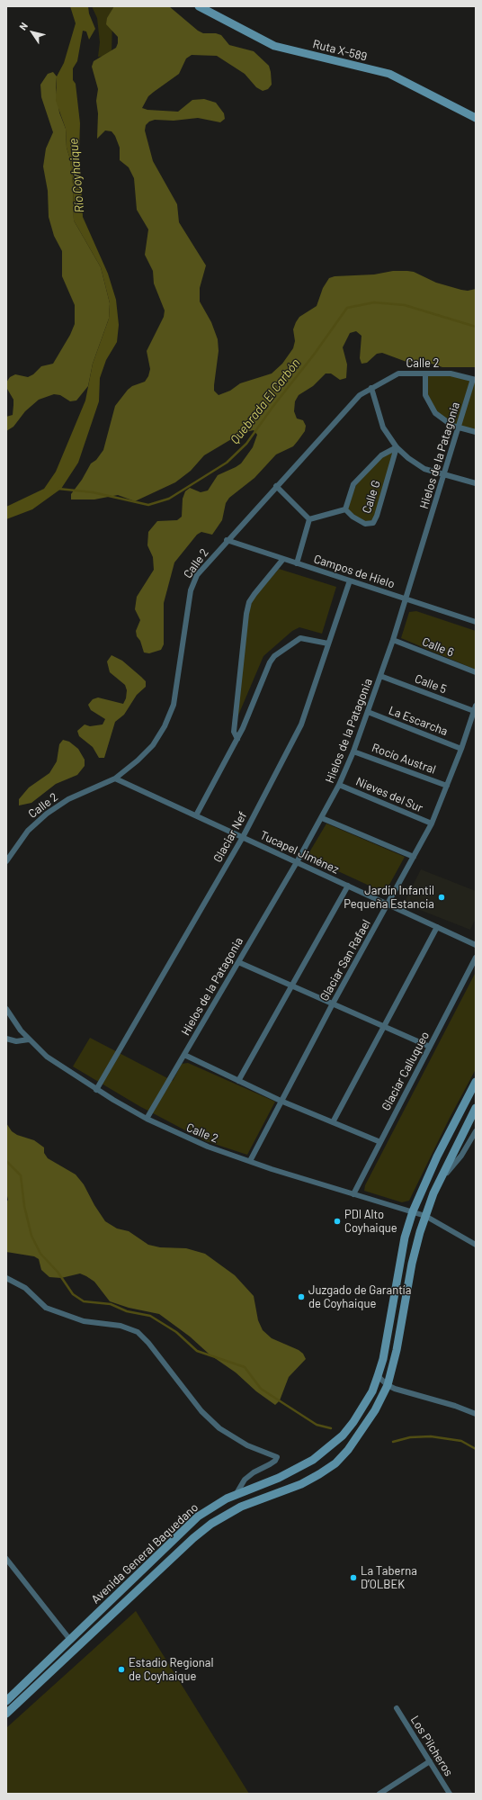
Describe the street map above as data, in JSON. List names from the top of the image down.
{
  "streets": {
    "main road": ["Ruta X-589", "Avenida General Baquedano"],
    "street": [
      "Calle 2",
      "Hielos de la Patagonia",
      "Calle G",
      "Campos de Hielo",
      "Calle 6",
      "Calle 5",
      "La Escarcha",
      "Rocío Austral",
      "Nieves del Sur",
      "Glaciar Nef",
      "Tucapel Jiménez",
      "Glaciar San Rafael",
      "Glaciar Calluqueo",
      "Los Pilcheros"
    ]
  },
  "crossings": [
    ["Calle 2", "Hielos de la Patagonia"],
    ["Calle 2", "Campos de Hielo"],
    ["Calle 2", "Glaciar Nef"],
    ["Calle 2", "Tucapel Jiménez"],
    ["Calle 2", "Glaciar San Rafael"],
    ["Calle 2", "Glaciar Calluqueo"],
    ["Calle 2", "Avenida General Baquedano"],
    ["Hielos de la Patagonia", "Campos de Hielo"],
    ["Hielos de la Patagonia", "Calle 6"],
    ["Hielos de la Patagonia", "Calle 5"],
    ["Hielos de la Patagonia", "La Escarcha"],
    ["Hielos de la Patagonia", "Rocío Austral"],
    ["Hielos de la Patagonia", "Nieves del Sur"],
    ["Hielos de la Patagonia", "Tucapel Jiménez"],
    ["Campos de Hielo", "Glaciar Nef"],
    ["Calle 5", "Glaciar San Rafael"],
    ["La Escarcha", "Glaciar San Rafael"],
    ["Rocío Austral", "Glaciar San Rafael"],
    ["Nieves del Sur", "Glaciar San Rafael"],
    ["Glaciar Nef", "Tucapel Jiménez"],
    ["Tucapel Jiménez", "Glaciar San Rafael"]
  ],
  "water": ["Río Coyhaique", "Quebrada El Carbón"],
  "places": [
    "Jardín Infantil Pequeña Estancia",
    "PDI Alto Coyhaique",
    "Juzgado de Garantía de Coyhaique",
    "La Taberna D’OLBEK",
    "Estadio Regional de Coyhaique"
  ],
  "north": "top left"
}
